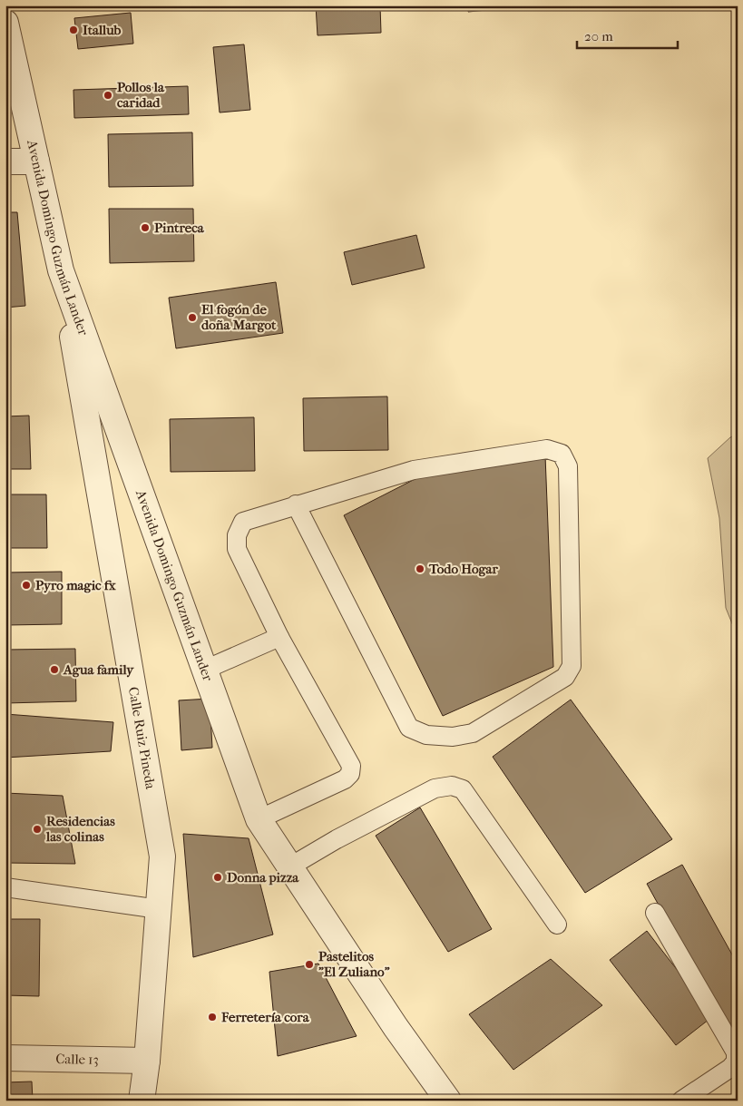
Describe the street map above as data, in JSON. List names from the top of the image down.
{
  "streets": {
    "street": ["Avenida Domingo Guzmán Lander", "Calle Ruiz Pineda", "Calle 13"]
  },
  "crossings": [
    ["Avenida Domingo Guzmán Lander", "Calle Ruiz Pineda"],
    ["Calle Ruiz Pineda", "Calle 13"]
  ],
  "places": [
    "Itallub",
    "Pollos la caridad",
    "Pintreca",
    "El fogón de doña Margot",
    "Todo Hogar",
    "Pyro magic fx",
    "Agua family",
    "Residencias las colinas",
    "Donna pizza",
    "Pastelitos \"El Zuliano\"",
    "Ferretería cora"
  ],
  "scale_bar": "20 m"
}
